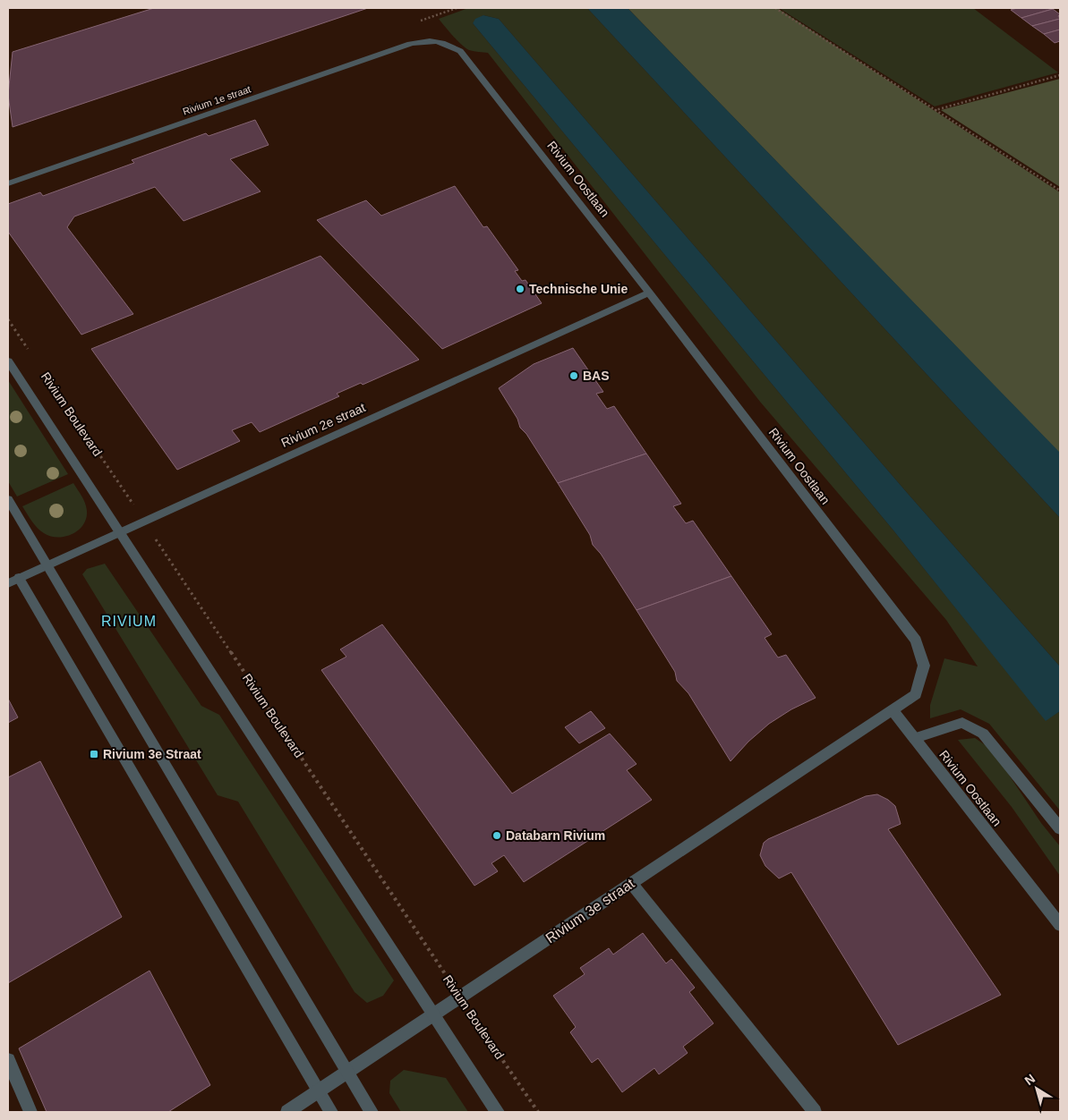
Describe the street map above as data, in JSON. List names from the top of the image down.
{
  "streets": {
    "street": [
      "Rivium 1e straat",
      "Rivium Oostlaan",
      "Rivium Boulevard",
      "Rivium 2e straat",
      "Rivium 3e straat"
    ]
  },
  "crossings": [
    ["Rivium 1e straat", "Rivium Oostlaan"],
    ["Rivium Oostlaan", "Rivium 2e straat"],
    ["Rivium Oostlaan", "Rivium 3e straat"],
    ["Rivium Boulevard", "Rivium 2e straat"],
    ["Rivium Boulevard", "Rivium 3e straat"]
  ],
  "districts": ["RIVIUM"],
  "places": {
    "other": ["Technische Unie", "BAS", "Databarn Rivium"],
    "transit": ["Rivium 3e Straat"]
  },
  "north": "top left"
}
